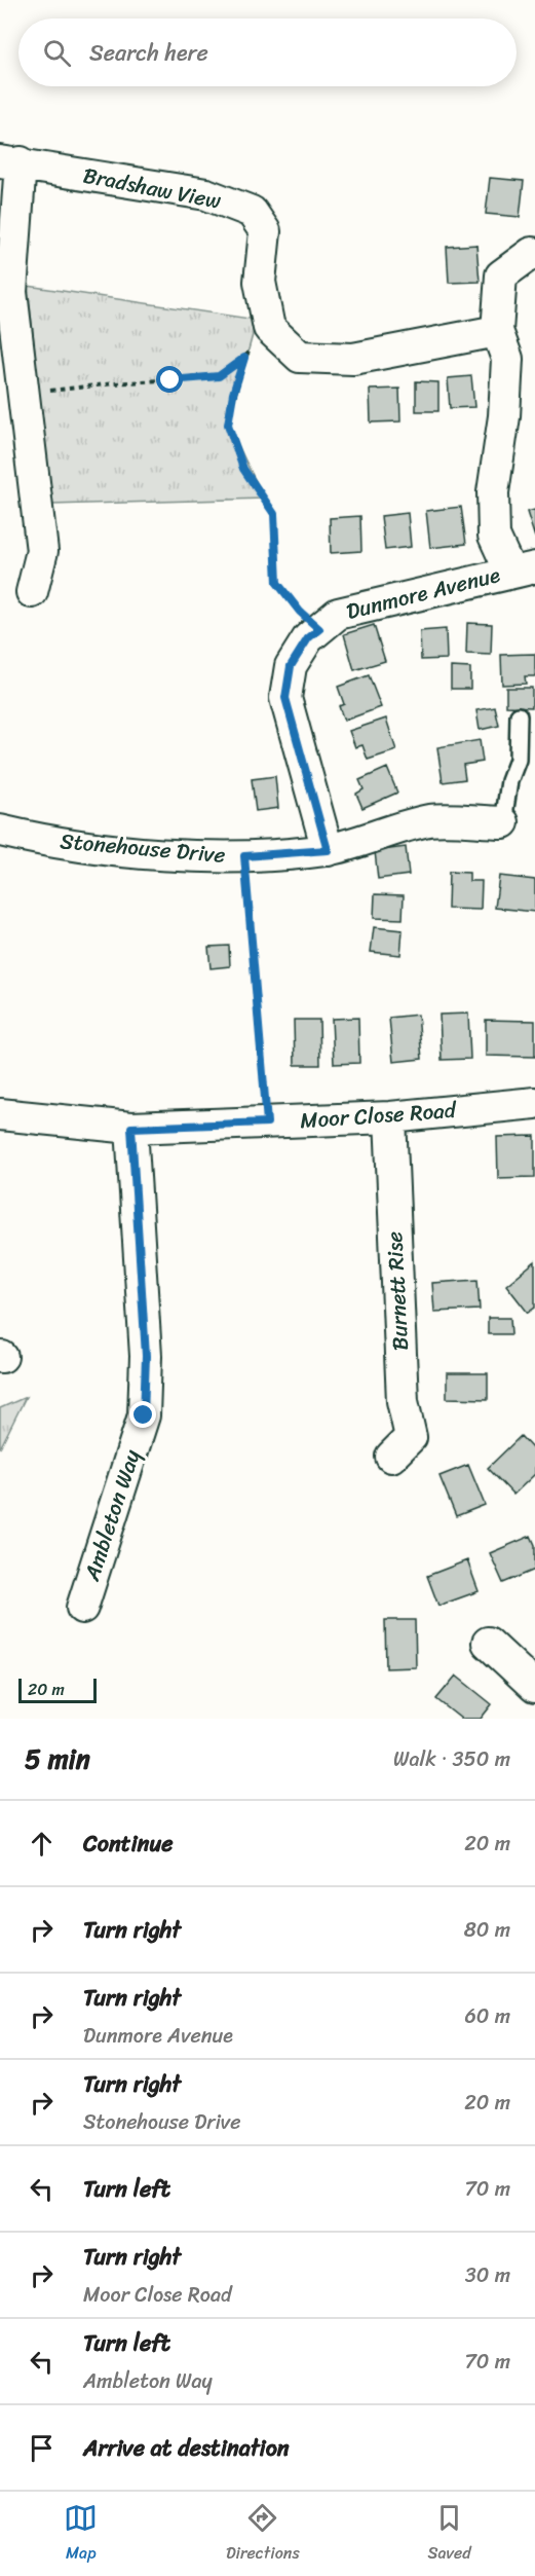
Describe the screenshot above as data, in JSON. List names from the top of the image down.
{
  "streets": {
    "street": [
      "Bradshaw View",
      "Dunmore Avenue",
      "Stonehouse Drive",
      "Moor Close Road",
      "Burnett Rise",
      "Ambleton Way"
    ]
  },
  "crossings": [
    ["Dunmore Avenue", "Stonehouse Drive"],
    ["Moor Close Road", "Burnett Rise"],
    ["Moor Close Road", "Ambleton Way"]
  ],
  "scale_bar": "20 m",
  "page": {
    "search": "Search here",
    "scale": "20 m",
    "heading": ["5 min", "Walk · 350 m"],
    "list": [
      ["Continue", "20 m"],
      ["Turn right", "80 m"],
      ["Turn right", "Dunmore Avenue", "60 m"],
      ["Turn right", "Stonehouse Drive", "20 m"],
      ["Turn left", "70 m"],
      ["Turn right", "Moor Close Road", "30 m"],
      ["Turn left", "Ambleton Way", "70 m"],
      "Arrive at destination"
    ],
    "nav": ["Map", "Directions", "Saved"]
  }
}
